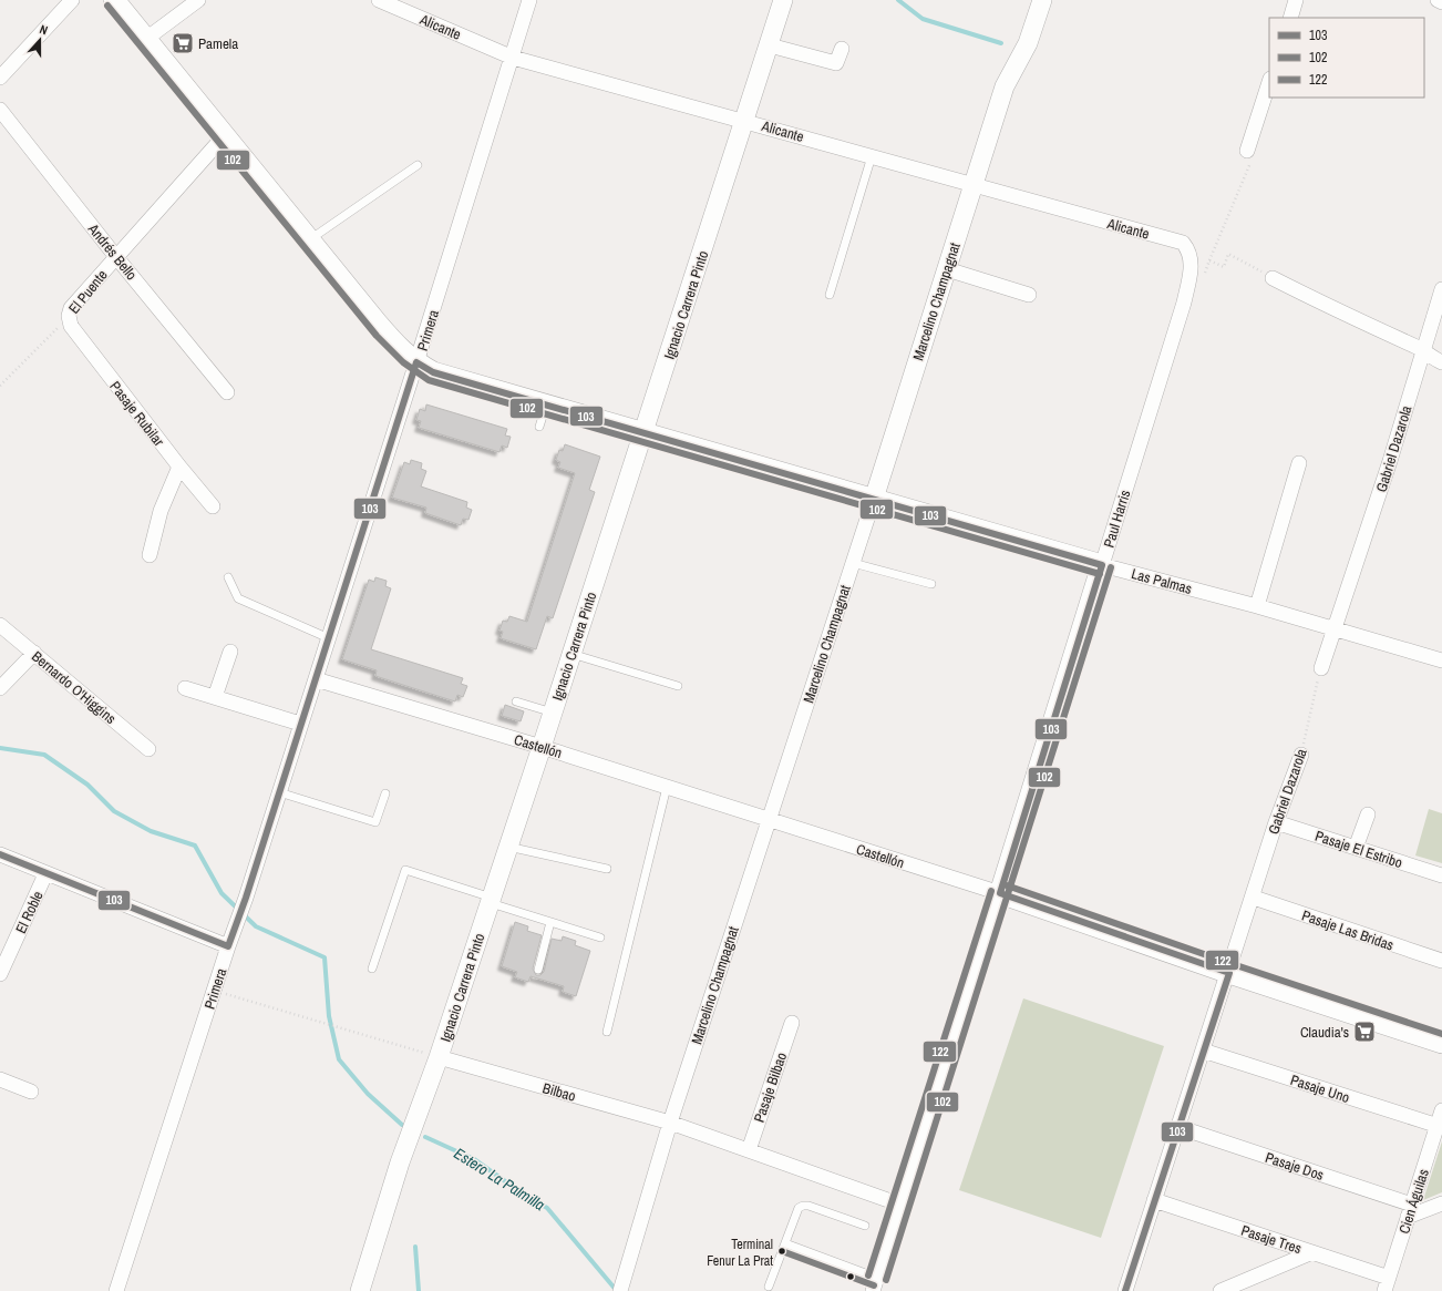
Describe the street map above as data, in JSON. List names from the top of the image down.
{
  "streets": {
    "main road": ["Paul Harris", "Las Palmas", "Castellón"],
    "street": [
      "Alicante",
      "Andrés Bello",
      "El Puente",
      "Marcelino Champagnat",
      "Ignacio Carrera Pinto",
      "Primera",
      "Pasaje Rubilar",
      "Gabriel Dazarola",
      "Bernardo O'Higgins",
      "Pasaje El Estribo",
      "El Roble",
      "Pasaje Las Bridas",
      "Pasaje Bilbao",
      "Pasaje Uno",
      "Bilbao",
      "Pasaje Dos",
      "Cien Águilas",
      "Pasaje Tres"
    ]
  },
  "crossings": [
    ["Alicante", "Marcelino Champagnat"],
    ["Alicante", "Ignacio Carrera Pinto"],
    ["Alicante", "Primera"],
    ["Alicante", "Paul Harris"],
    ["Andrés Bello", "El Puente"],
    ["El Puente", "Pasaje Rubilar"],
    ["El Puente", "Las Palmas"],
    ["Marcelino Champagnat", "Las Palmas"],
    ["Marcelino Champagnat", "Castellón"],
    ["Marcelino Champagnat", "Bilbao"],
    ["Ignacio Carrera Pinto", "Las Palmas"],
    ["Ignacio Carrera Pinto", "Castellón"],
    ["Ignacio Carrera Pinto", "Bilbao"],
    ["Primera", "Las Palmas"],
    ["Primera", "Castellón"],
    ["Gabriel Dazarola", "Las Palmas"],
    ["Gabriel Dazarola", "Castellón"],
    ["Gabriel Dazarola", "Pasaje El Estribo"],
    ["Gabriel Dazarola", "Pasaje Las Bridas"],
    ["Gabriel Dazarola", "Pasaje Uno"],
    ["Gabriel Dazarola", "Pasaje Dos"],
    ["Gabriel Dazarola", "Pasaje Tres"],
    ["Paul Harris", "Las Palmas"],
    ["Paul Harris", "Castellón"],
    ["Paul Harris", "Bilbao"],
    ["Pasaje Bilbao", "Bilbao"],
    ["Pasaje Uno", "Cien Águilas"],
    ["Pasaje Dos", "Cien Águilas"],
    ["Cien Águilas", "Pasaje Tres"]
  ],
  "water": ["Estero La Palmilla"],
  "places": {
    "supermarket": ["Pamela", "Claudia's"],
    "other": ["Terminal Fenur La Prat"]
  },
  "lines": ["transit line 102", "transit line 103", "transit line 122"],
  "legend": ["103", "102", "122"],
  "north": "top"
}
